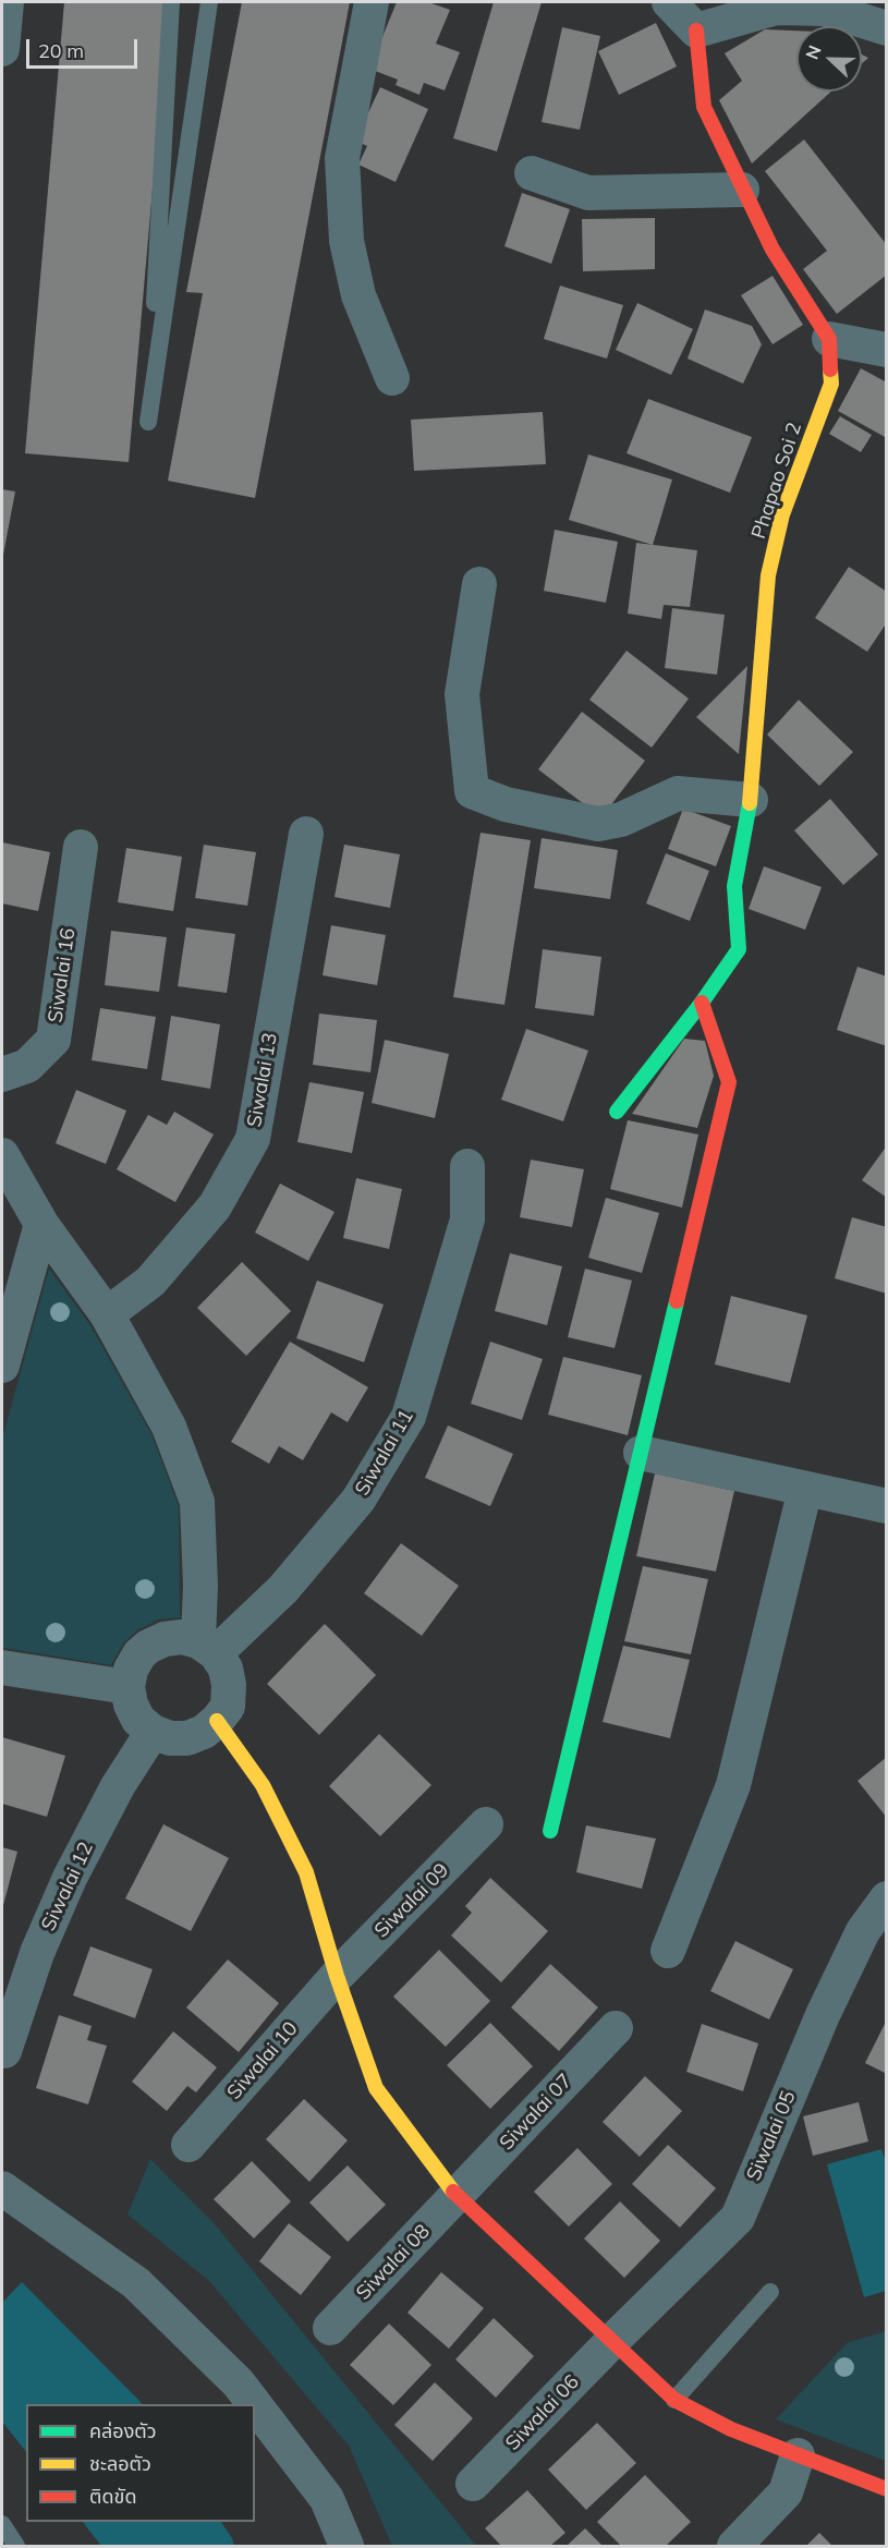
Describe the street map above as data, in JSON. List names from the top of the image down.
{
  "streets": {
    "street": [
      "Phapao Soi 2",
      "Siwalai 16",
      "Siwalai 13",
      "Siwalai 11",
      "Siwalai 12",
      "Siwalai 09",
      "Siwalai 10",
      "Siwalai 07",
      "Siwalai 05",
      "Siwalai 08",
      "Siwalai 06"
    ]
  },
  "crossings": [
    ["Siwalai 11", "Siwalai 12"],
    ["Siwalai 09", "Siwalai 10"],
    ["Siwalai 07", "Siwalai 08"],
    ["Siwalai 05", "Siwalai 06"]
  ],
  "legend": ["คล่องตัว", "ชะลอตัว", "ติดขัด"],
  "scale_bar": "20 m",
  "north": "left"
}
